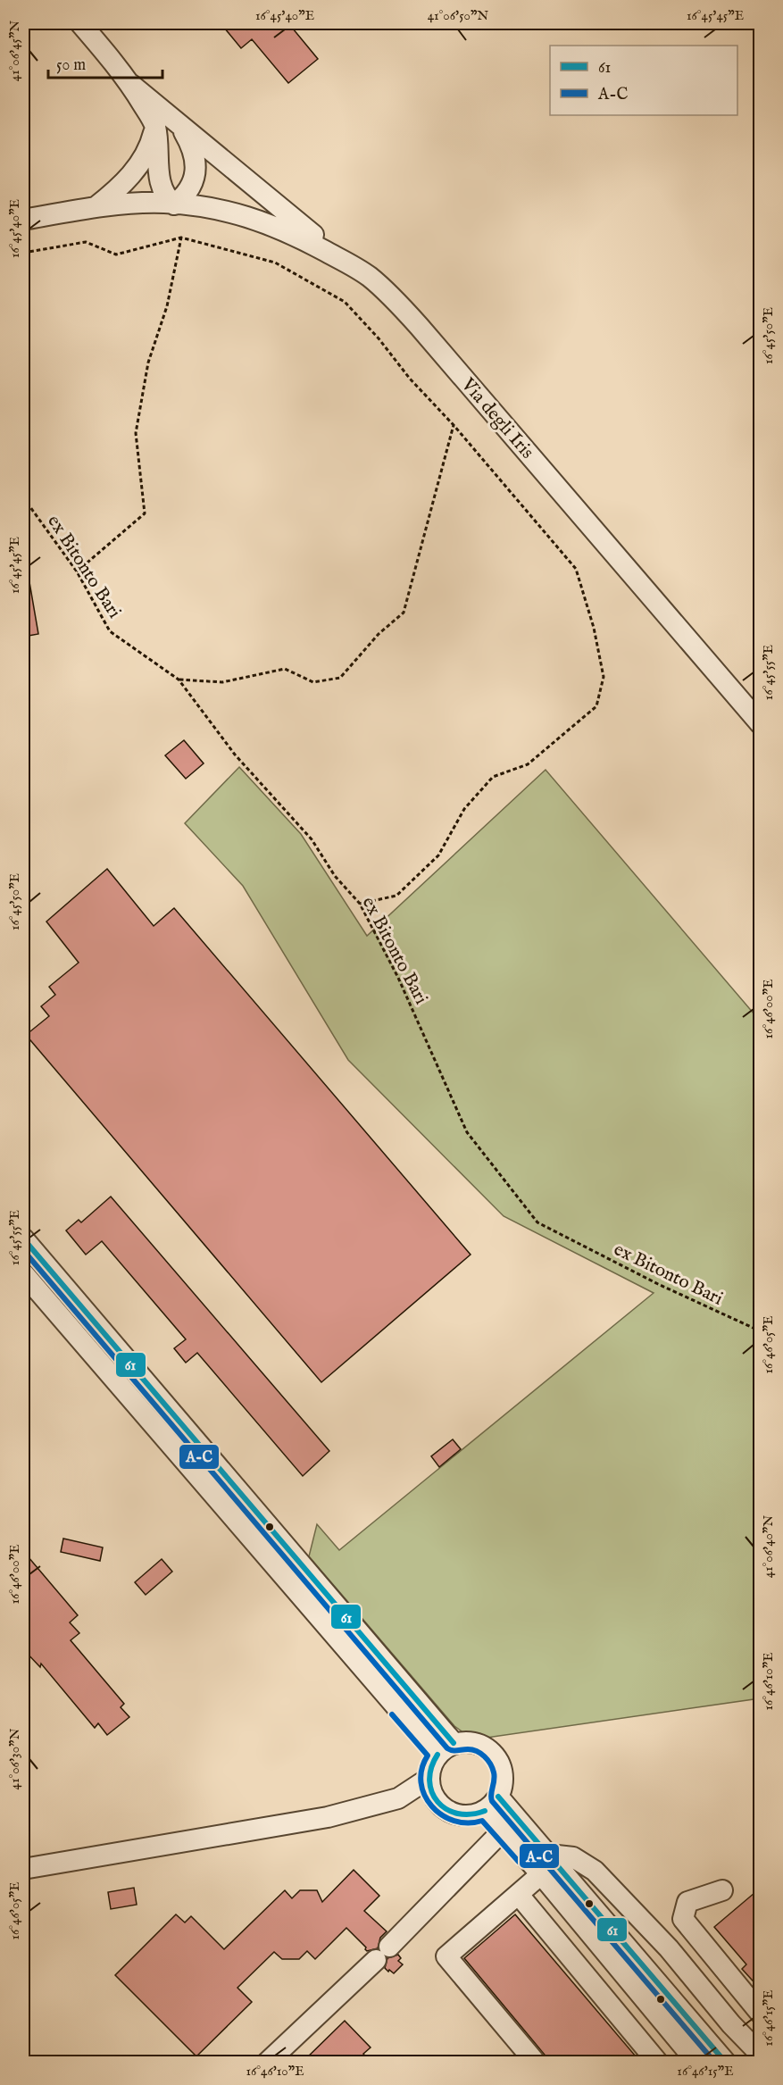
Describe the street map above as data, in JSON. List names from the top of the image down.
{
  "streets": {
    "street": ["Via degli Iris"],
    "path": ["ex Bitonto Bari"]
  },
  "lines": ["transit line 61", "transit line A-C"],
  "legend": ["61", "A-C"],
  "scale_bar": "50 m",
  "coordinates": [
    "16°45'40\"E",
    "41°06'50\"N",
    "16°45'45\"E",
    "41°06'45\"N",
    "16°45'50\"E",
    "16°45'55\"E",
    "16°46'00\"E",
    "16°46'05\"E",
    "41°06'40\"N",
    "16°46'10\"E",
    "41°06'30\"N",
    "16°46'15\"E"
  ]
}
